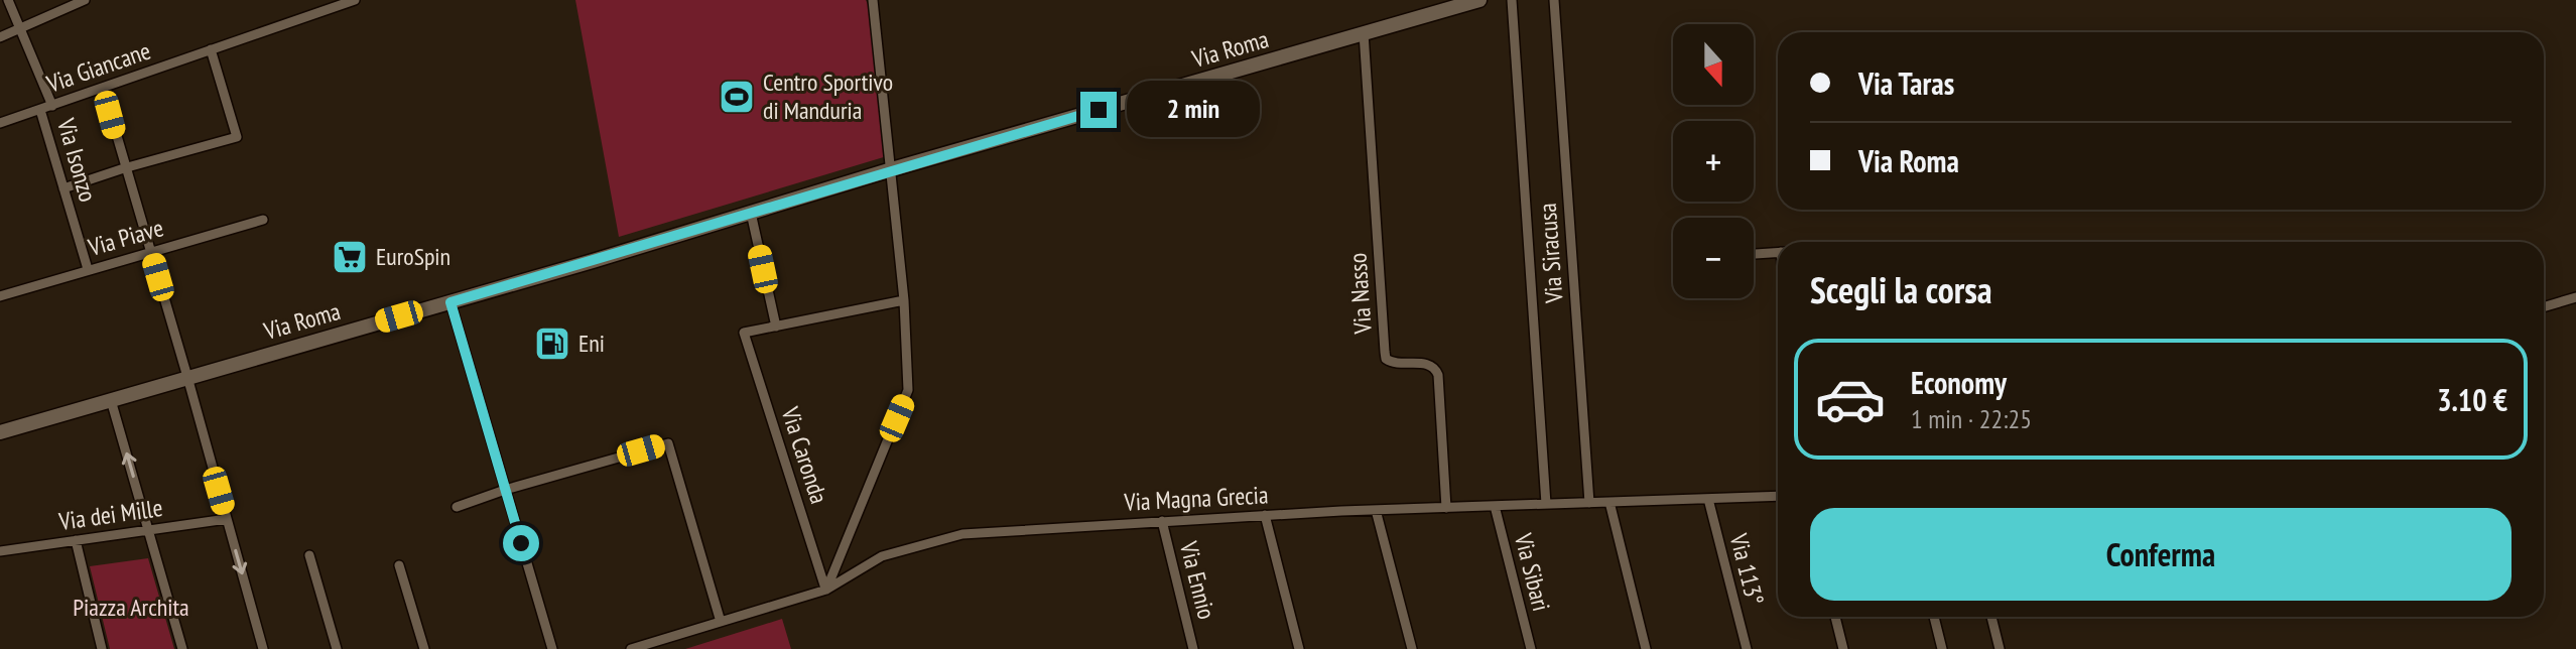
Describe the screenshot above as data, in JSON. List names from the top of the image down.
{
  "streets": {
    "street": [
      "Via Roma",
      "Via Giancane",
      "Via Isonzo",
      "Via Piave",
      "Via Siracusa",
      "Via Nasso",
      "Via Caronda",
      "Via Magna Grecia",
      "Via dei Mille",
      "Via 113°",
      "Via Sibari",
      "Via Ennio"
    ]
  },
  "crossings": [
    ["Via Roma", "Via Nasso"],
    ["Via Giancane", "Via Isonzo"],
    ["Via Isonzo", "Via Piave"],
    ["Via Siracusa", "Via Magna Grecia"],
    ["Via Nasso", "Via Magna Grecia"],
    ["Via Caronda", "Via Magna Grecia"],
    ["Via Magna Grecia", "Via 113°"],
    ["Via Magna Grecia", "Via Sibari"],
    ["Via Magna Grecia", "Via Ennio"]
  ],
  "parks": ["Piazza Archita"],
  "places": {
    "sports": ["Centro Sportivo di Manduria"],
    "supermarket": ["EuroSpin"],
    "fuel station": ["Eni"]
  },
  "north": "bottom",
  "page": {
    "map_buttons": ["+", "−"],
    "banner": ["Via Taras", "Via Roma"],
    "bubble": "2 min",
    "heading": "Scegli la corsa",
    "list": [
      {
        "name": "Economy",
        "note": "1 min · 22:25",
        "value": "3.10 €"
      }
    ],
    "buttons": "Conferma"
  }
}
